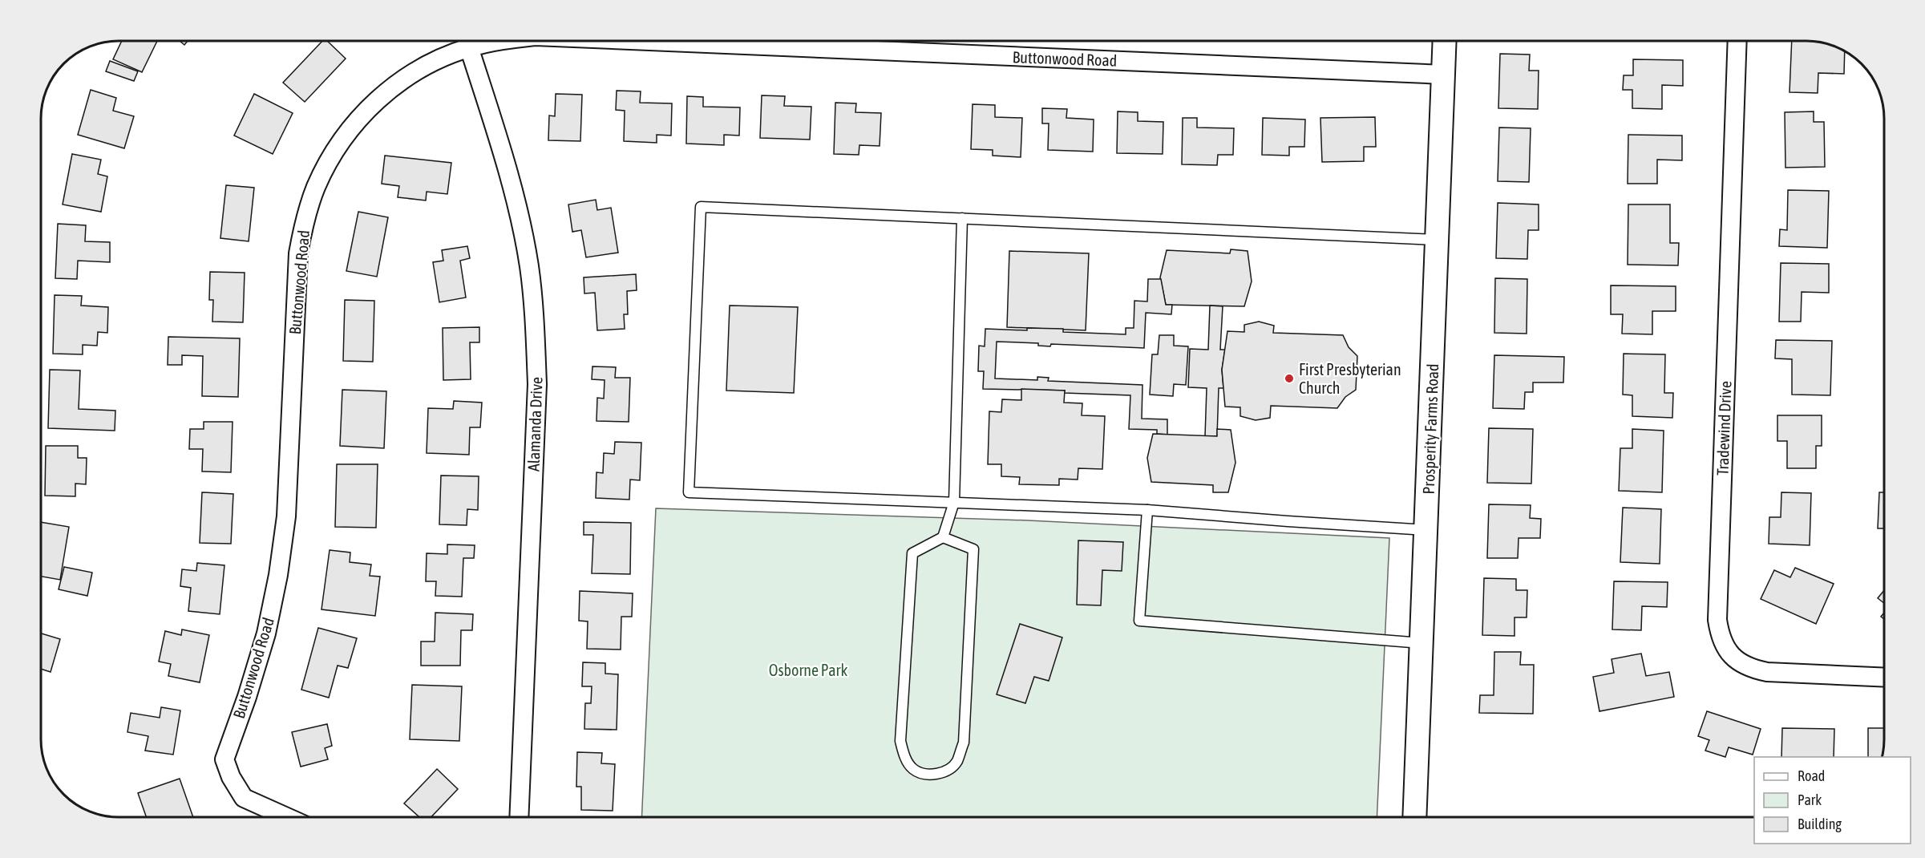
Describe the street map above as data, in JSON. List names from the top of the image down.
{
  "streets": {
    "street": [
      "Buttonwood Road",
      "Alamanda Drive",
      "Tradewind Drive",
      "Prosperity Farms Road"
    ]
  },
  "crossings": [
    ["Buttonwood Road", "Prosperity Farms Road"]
  ],
  "parks": ["Osborne Park"],
  "places": ["First Presbyterian Church"],
  "legend": ["Road", "Park", "Building"]
}
